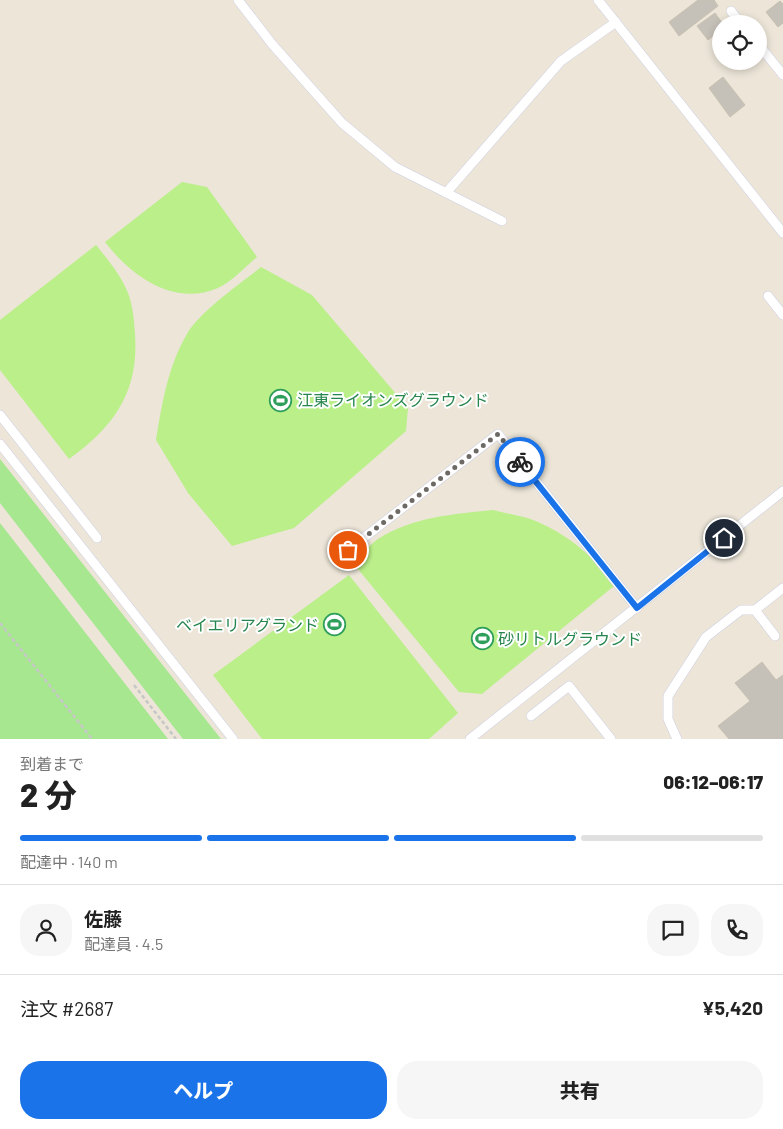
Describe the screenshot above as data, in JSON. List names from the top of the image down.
{
  "places": {
    "sports": ["江東ライオンズグラウンド", "ベイエリアグランド", "砂リトルグラウンド"]
  },
  "page": {
    "heading": ["2 分", "到着まで", "06:12–06:17"],
    "panel": [
      "佐藤",
      "配達員 · 4.5",
      "注文 #2687",
      "¥5,420"
    ],
    "bar": "配達中 · 140 m",
    "buttons": ["ヘルプ", "共有"]
  }
}
